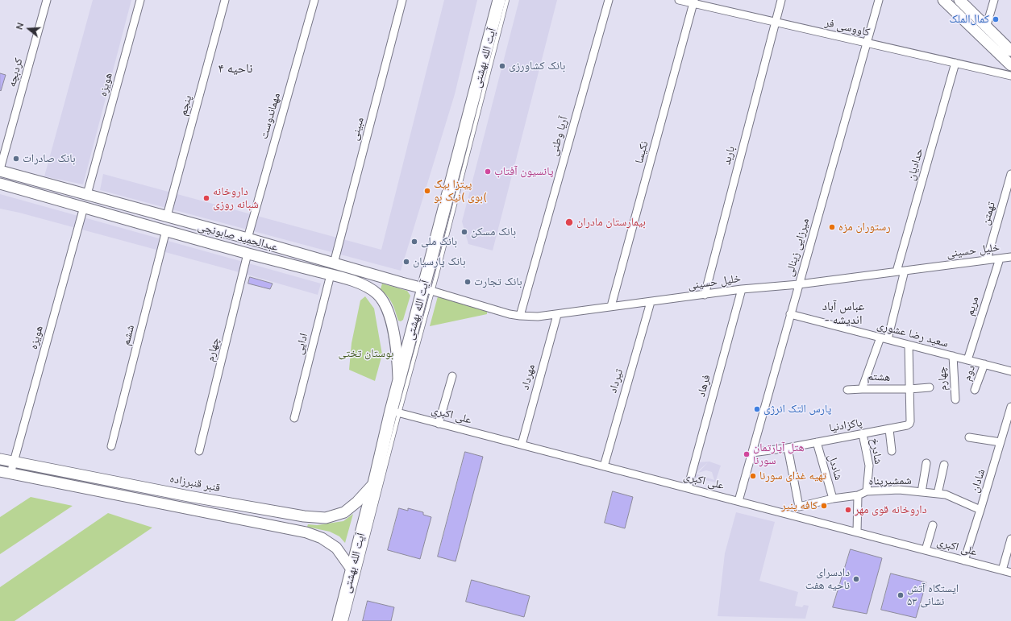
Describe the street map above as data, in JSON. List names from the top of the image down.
{
  "streets": {
    "main road": ["آیت الله بهشتی", "عبدالحمید صابونچی", "قنبر قنبرزاده"],
    "street": [
      "کاووسی فر",
      "کردبچه",
      "هویزه",
      "پنجم",
      "مهماندوست",
      "مبینی",
      "آریا وطنی",
      "نکیسا",
      "باربد",
      "حدادیان",
      "تهمتن",
      "میرزایی زینالی",
      "خلیل حسینی",
      "مریم",
      "سعید رضا عشوری",
      "ششم",
      "ادایی",
      "چهارم",
      "دوم",
      "مهرداد",
      "هشتم",
      "تیرداد",
      "فرهاد",
      "علی‌ اکبری",
      "پاکزادنیا",
      "شادرخ",
      "شاددل",
      "شمشیرپناه",
      "شادان"
    ]
  },
  "crossings": [
    ["کاووسی فر", "نکیسا"],
    ["کاووسی فر", "باربد"],
    ["کاووسی فر", "حدادیان"],
    ["کاووسی فر", "میرزایی زینالی"],
    ["آیت الله بهشتی", "عبدالحمید صابونچی"],
    ["آیت الله بهشتی", "خلیل حسینی"],
    ["آیت الله بهشتی", "علی‌ اکبری"],
    ["آیت الله بهشتی", "قنبر قنبرزاده"],
    ["کردبچه", "عبدالحمید صابونچی"],
    ["هویزه", "عبدالحمید صابونچی"],
    ["هویزه", "قنبر قنبرزاده"],
    ["پنجم", "عبدالحمید صابونچی"],
    ["مهماندوست", "عبدالحمید صابونچی"],
    ["مبینی", "عبدالحمید صابونچی"],
    ["آریا وطنی", "خلیل حسینی"],
    ["نکیسا", "خلیل حسینی"],
    ["باربد", "خلیل حسینی"],
    ["حدادیان", "خلیل حسینی"],
    ["تهمتن", "خلیل حسینی"],
    ["عبدالحمید صابونچی", "خلیل حسینی"],
    ["عبدالحمید صابونچی", "ششم"],
    ["عبدالحمید صابونچی", "ادایی"],
    ["عبدالحمید صابونچی", "چهارم"],
    ["میرزایی زینالی", "خلیل حسینی"],
    ["میرزایی زینالی", "سعید رضا عشوری"],
    ["میرزایی زینالی", "علی‌ اکبری"],
    ["میرزایی زینالی", "پاکزادنیا"],
    ["خلیل حسینی", "مریم"],
    ["خلیل حسینی", "مهرداد"],
    ["خلیل حسینی", "تیرداد"],
    ["خلیل حسینی", "فرهاد"],
    ["مریم", "سعید رضا عشوری"],
    ["سعید رضا عشوری", "چهارم"],
    ["سعید رضا عشوری", "دوم"],
    ["سعید رضا عشوری", "هشتم"],
    ["مهرداد", "علی‌ اکبری"],
    ["هشتم", "پاکزادنیا"],
    ["تیرداد", "علی‌ اکبری"],
    ["فرهاد", "علی‌ اکبری"],
    ["علی‌ اکبری", "شادان"],
    ["پاکزادنیا", "شادرخ"],
    ["پاکزادنیا", "شاددل"],
    ["پاکزادنیا", "شمشیرپناه"],
    ["شادرخ", "شمشیرپناه"],
    ["شاددل", "شمشیرپناه"],
    ["شمشیرپناه", "شادان"]
  ],
  "districts": ["ناحیه ۴", "عباس آباد - اندیشه"],
  "parks": ["بوستان تختی"],
  "places": [
    "کمال‌الملک",
    "بانک کشاورزی",
    "بانک صادرات",
    "پانسیون آفتاب",
    "پیتزا بیگ بوی )نیک بو(",
    "داروخانه شبانه روزی",
    "بیمارستان مادران",
    "رستوران مزه",
    "بانک مسکن",
    "بانک ملی",
    "بانک پارسیان",
    "بانک تجارت",
    "پارس التک انرژی",
    "هتل آپارتمان سورنا",
    "تهیه غذای سورنا",
    "کافه پنیر",
    "داروخانه قوی مهر",
    "دادسرای ناحیه هفت",
    "ایستگاه آتش نشانی ۵۳"
  ],
  "north": "left"
}
